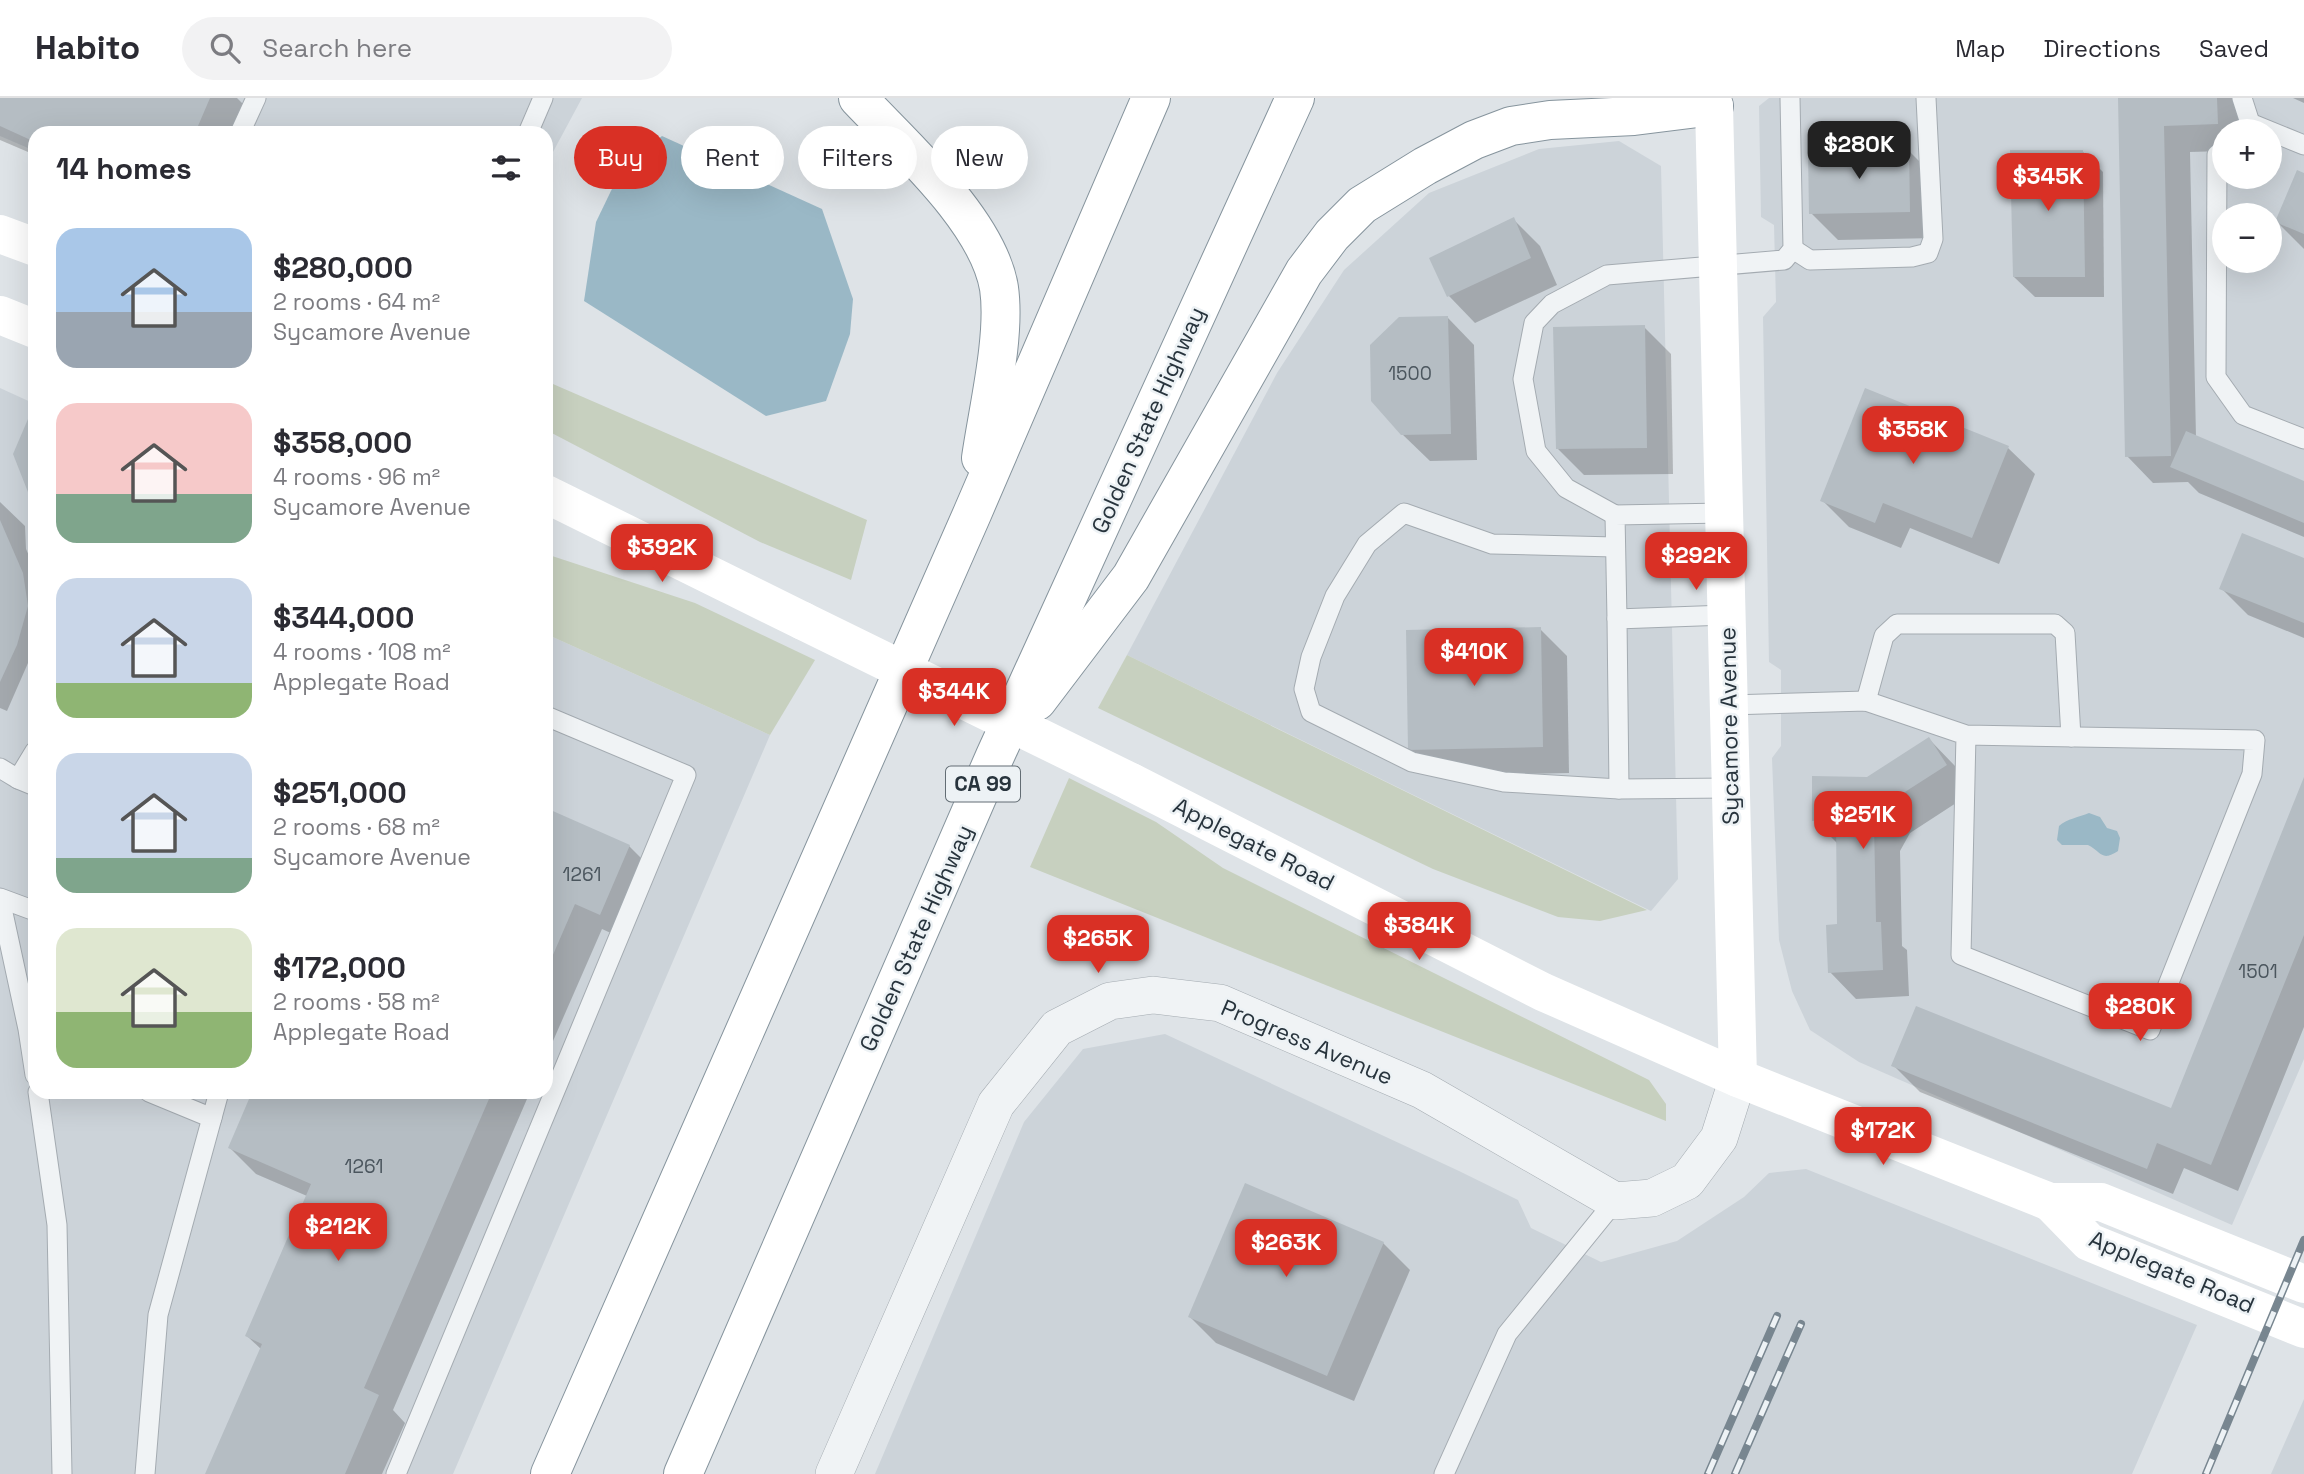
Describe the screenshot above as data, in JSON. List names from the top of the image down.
{
  "streets": {
    "main road": [
      "Golden State Highway",
      "Sycamore Avenue",
      "CA 99",
      "Applegate Road"
    ],
    "street": ["Progress Avenue"]
  },
  "crossings": [
    ["Sycamore Avenue", "Applegate Road"],
    ["Sycamore Avenue", "Progress Avenue"]
  ],
  "house_numbers": [
    "1500",
    "1261",
    "1501",
    "1261"
  ],
  "page": {
    "header": "Habito",
    "search": "Search here",
    "nav": ["Map", "Directions", "Saved"],
    "map_buttons": ["+", "−"],
    "price": [
      "$280K",
      "$345K",
      "$358K",
      "$392K",
      "$292K",
      "$410K",
      "$344K",
      "$251K",
      "$384K",
      "$265K",
      "$280K",
      "$172K",
      "$212K",
      "$263K"
    ],
    "chip": [
      "Buy",
      "Rent",
      "Filters",
      "New"
    ],
    "heading": "14 homes",
    "list": [
      {
        "name": "$280,000",
        "note": "2 rooms · 64 m² · Sycamore Avenue"
      },
      {
        "name": "$358,000",
        "note": "4 rooms · 96 m² · Sycamore Avenue"
      },
      {
        "name": "$344,000",
        "note": "4 rooms · 108 m² · Applegate Road"
      },
      {
        "name": "$251,000",
        "note": "2 rooms · 68 m² · Sycamore Avenue"
      },
      {
        "name": "$172,000",
        "note": "2 rooms · 58 m² · Applegate Road"
      }
    ]
  }
}
